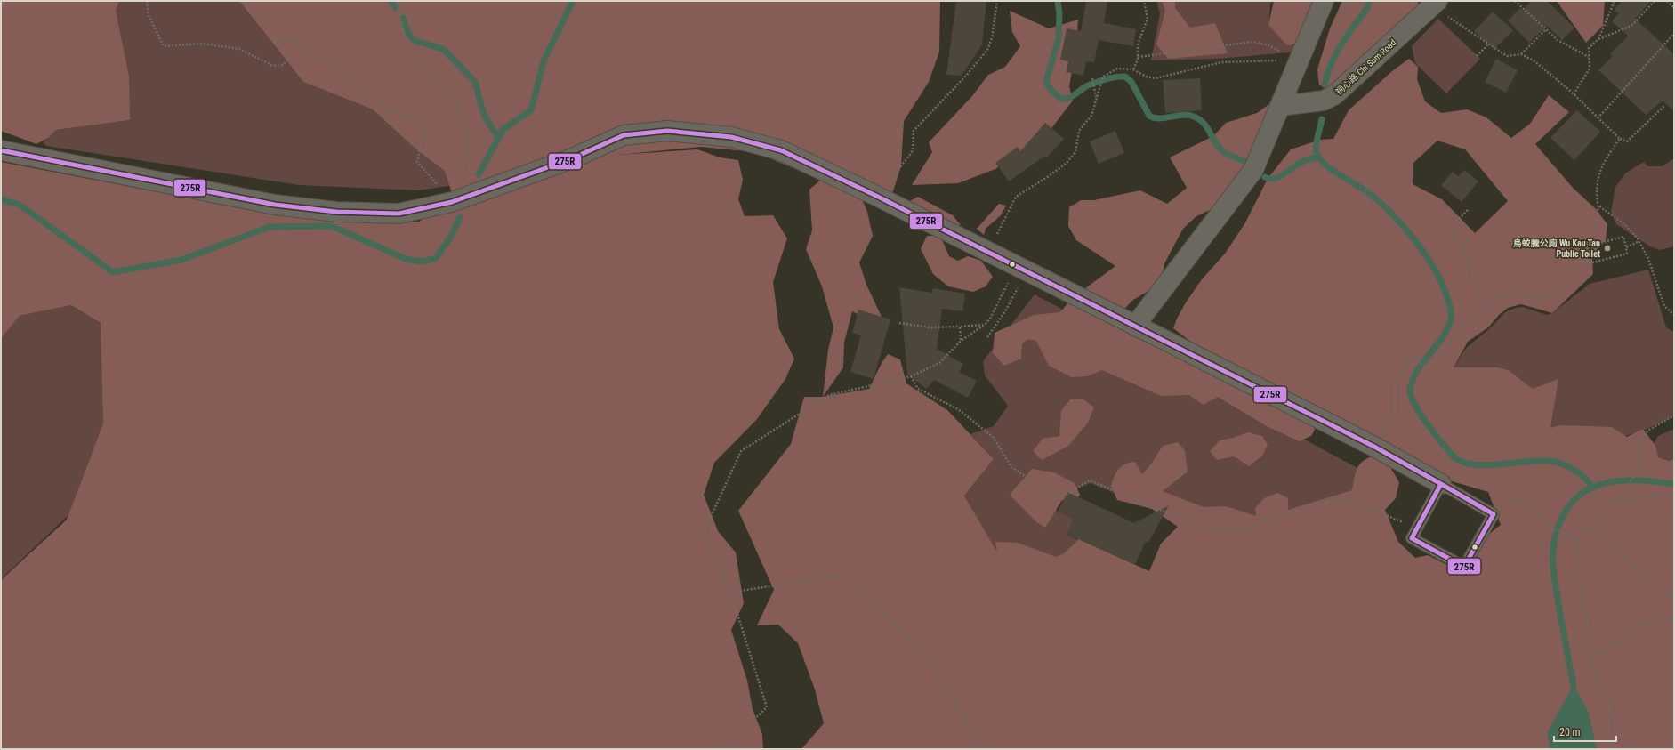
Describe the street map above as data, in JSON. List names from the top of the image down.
{
  "streets": {
    "street": ["祠心路 Chi Sum Road"]
  },
  "places": ["烏蛟騰公廁 Wu Kau Tan Public Toilet"],
  "lines": ["transit line 275R"],
  "scale_bar": "20 m"
}
